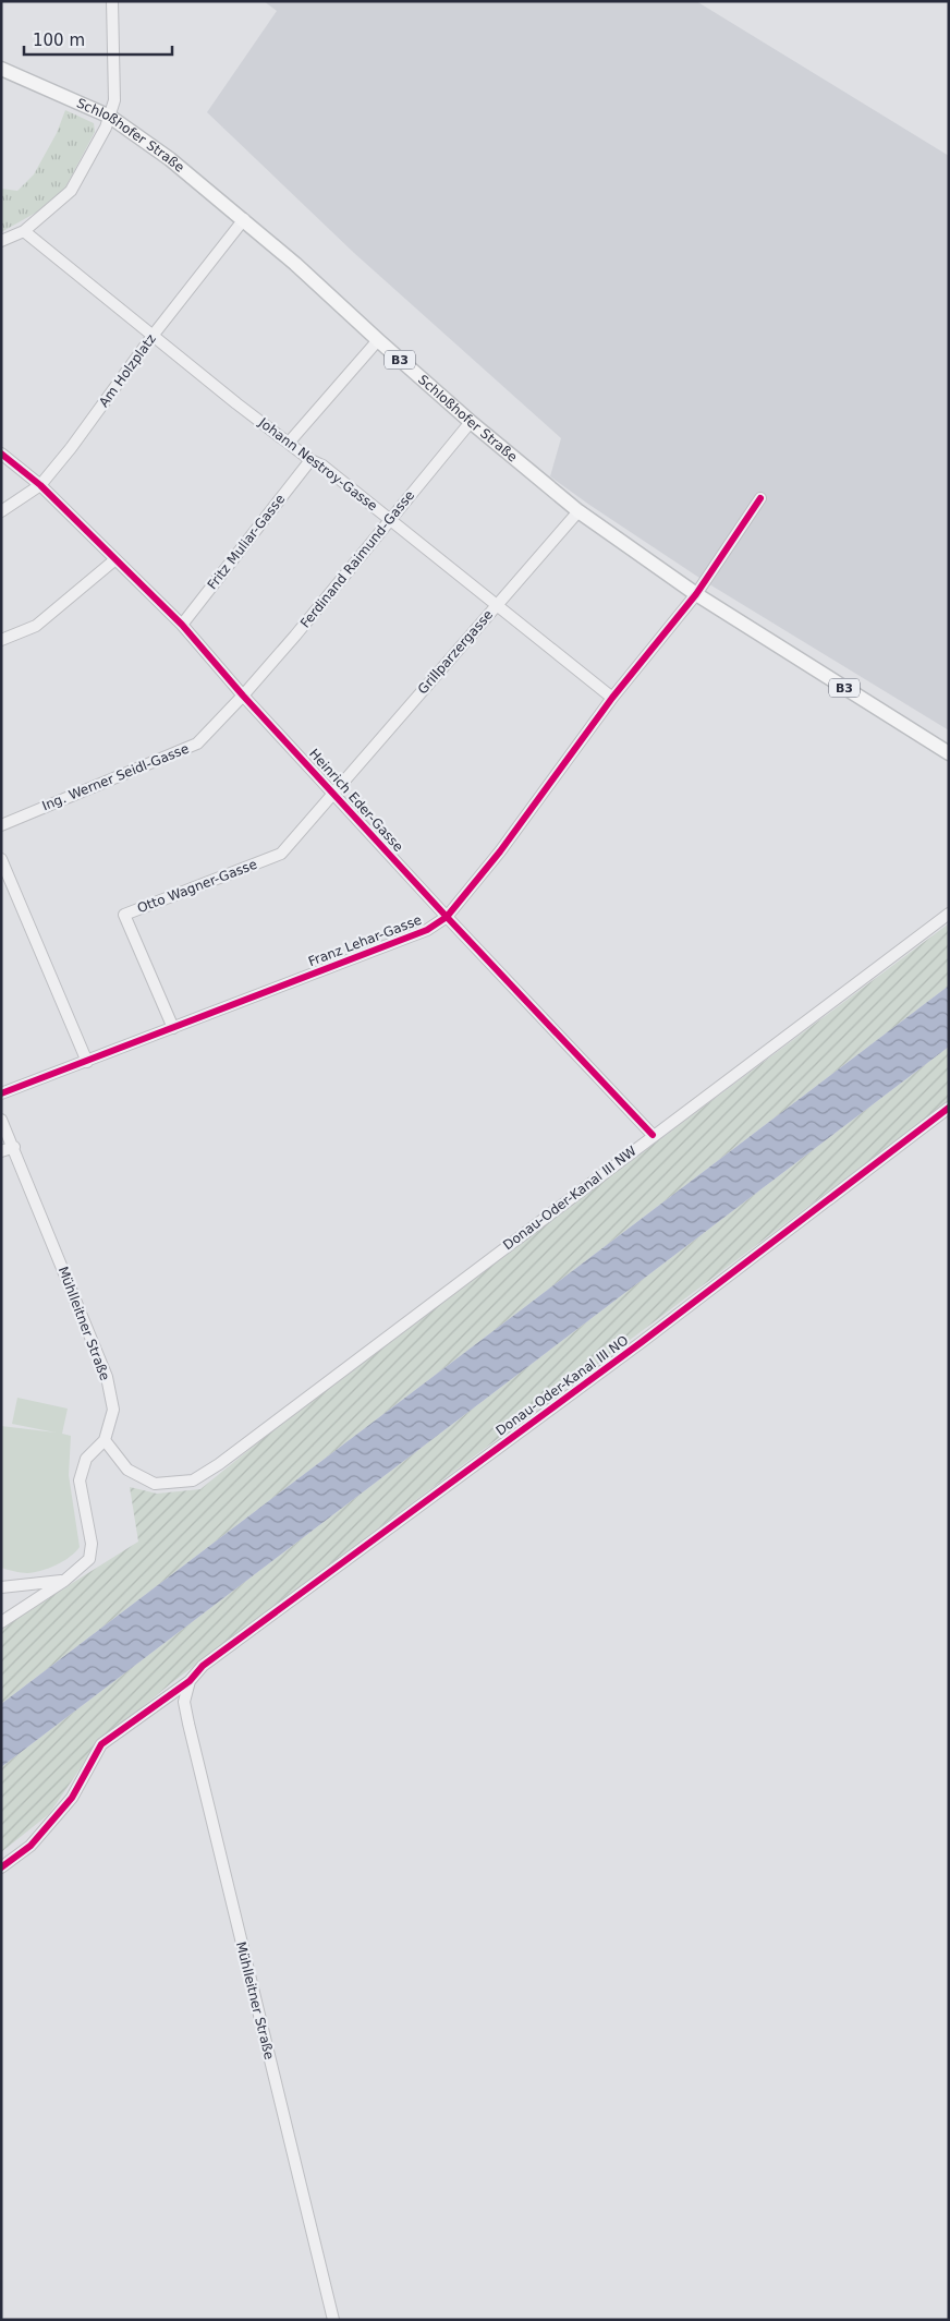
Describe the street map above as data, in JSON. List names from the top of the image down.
{
  "streets": {
    "main road": ["Schloßhofer Straße", "B3"],
    "street": [
      "Am Holzplatz",
      "Johann Nestroy-Gasse",
      "Fritz Muliar-Gasse",
      "Ferdinand Raimund-Gasse",
      "Grillparzergasse",
      "Ing. Werner Seidl-Gasse",
      "Heinrich Eder-Gasse",
      "Otto Wagner-Gasse",
      "Franz Lehar-Gasse",
      "Donau-Oder-Kanal III NW",
      "Mühlleitner Straße",
      "Donau-Oder-Kanal III NO"
    ]
  },
  "crossings": [
    ["Schloßhofer Straße", "Am Holzplatz"],
    ["Schloßhofer Straße", "Ferdinand Raimund-Gasse"],
    ["Schloßhofer Straße", "Grillparzergasse"],
    ["Schloßhofer Straße", "Franz Lehar-Gasse"],
    ["Am Holzplatz", "Johann Nestroy-Gasse"],
    ["Am Holzplatz", "Heinrich Eder-Gasse"],
    ["Johann Nestroy-Gasse", "Fritz Muliar-Gasse"],
    ["Johann Nestroy-Gasse", "Ferdinand Raimund-Gasse"],
    ["Johann Nestroy-Gasse", "Grillparzergasse"],
    ["Johann Nestroy-Gasse", "Franz Lehar-Gasse"],
    ["Fritz Muliar-Gasse", "Heinrich Eder-Gasse"],
    ["Ferdinand Raimund-Gasse", "Ing. Werner Seidl-Gasse"],
    ["Ferdinand Raimund-Gasse", "Heinrich Eder-Gasse"],
    ["Grillparzergasse", "Heinrich Eder-Gasse"],
    ["Grillparzergasse", "Otto Wagner-Gasse"],
    ["Ing. Werner Seidl-Gasse", "Heinrich Eder-Gasse"],
    ["Heinrich Eder-Gasse", "Otto Wagner-Gasse"],
    ["Heinrich Eder-Gasse", "Franz Lehar-Gasse"],
    ["Heinrich Eder-Gasse", "Donau-Oder-Kanal III NW"],
    ["Otto Wagner-Gasse", "Franz Lehar-Gasse"],
    ["Donau-Oder-Kanal III NW", "Mühlleitner Straße"],
    ["Mühlleitner Straße", "Donau-Oder-Kanal III NO"]
  ],
  "scale_bar": "100 m"
}
